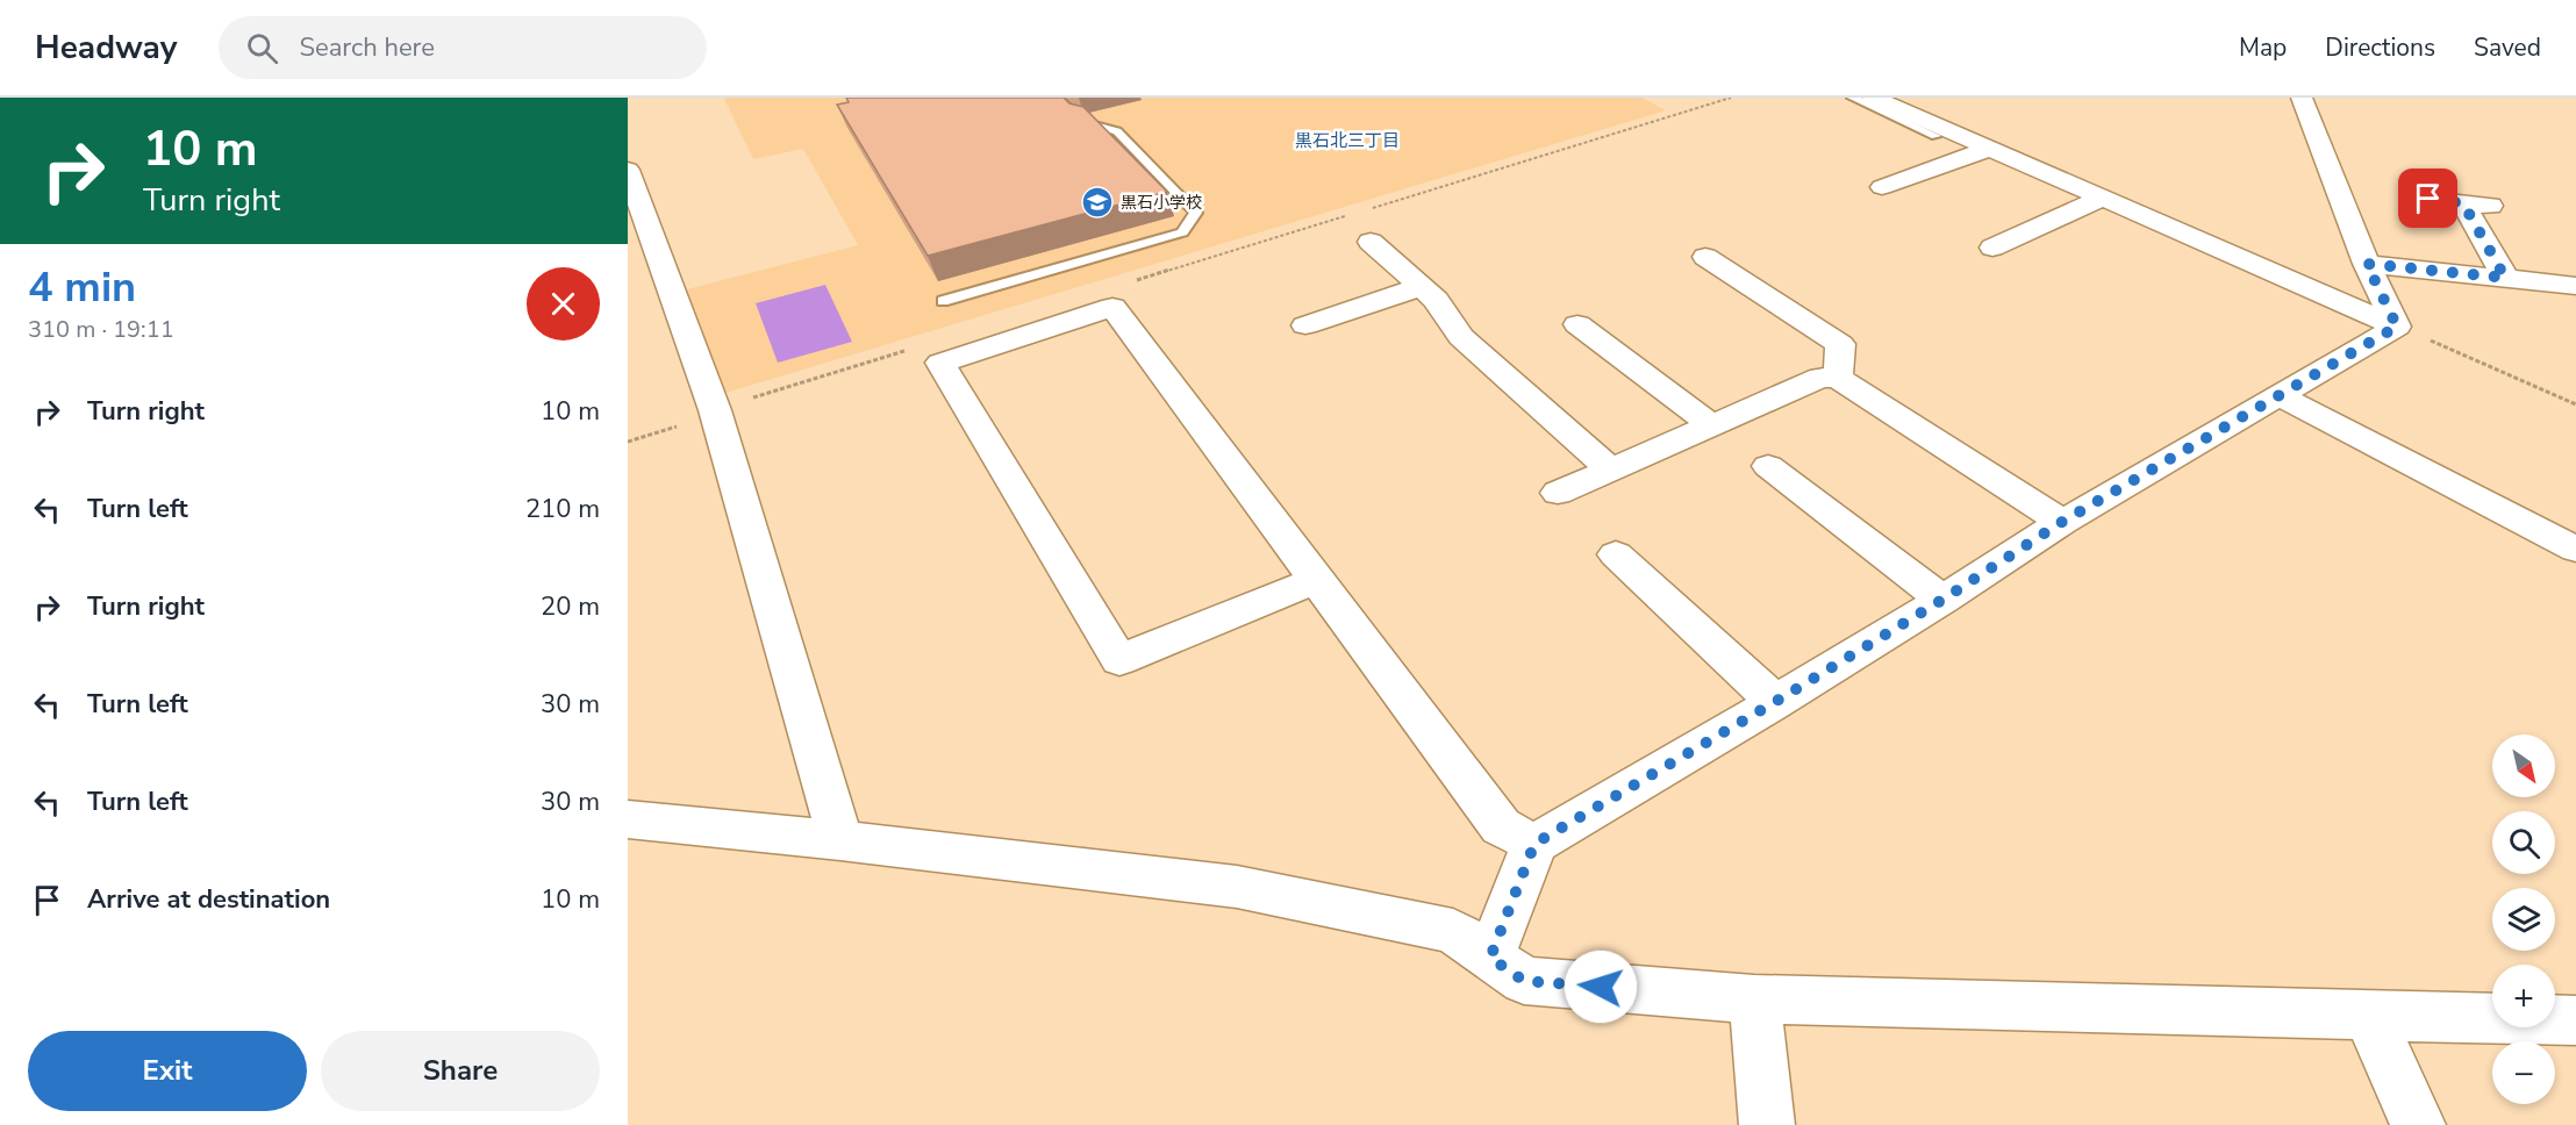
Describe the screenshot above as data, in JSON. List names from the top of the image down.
{
  "districts": ["黒石北三丁目"],
  "places": {
    "school or university": ["黒石小学校"]
  },
  "north": "bottom right",
  "page": {
    "header": "Headway",
    "search": "Search here",
    "nav": ["Map", "Directions", "Saved"],
    "turn": ["10 m", "Turn right"],
    "heading": ["4 min", "310 m · 19:11"],
    "list": [
      {
        "name": "Turn right",
        "value": "10 m"
      },
      {
        "name": "Turn left",
        "value": "210 m"
      },
      {
        "name": "Turn right",
        "value": "20 m"
      },
      {
        "name": "Turn left",
        "value": "30 m"
      },
      {
        "name": "Turn left",
        "value": "30 m"
      },
      {
        "name": "Arrive at destination",
        "value": "10 m"
      }
    ],
    "map_buttons": ["+", "−"],
    "buttons": ["Exit", "Share"]
  }
}
